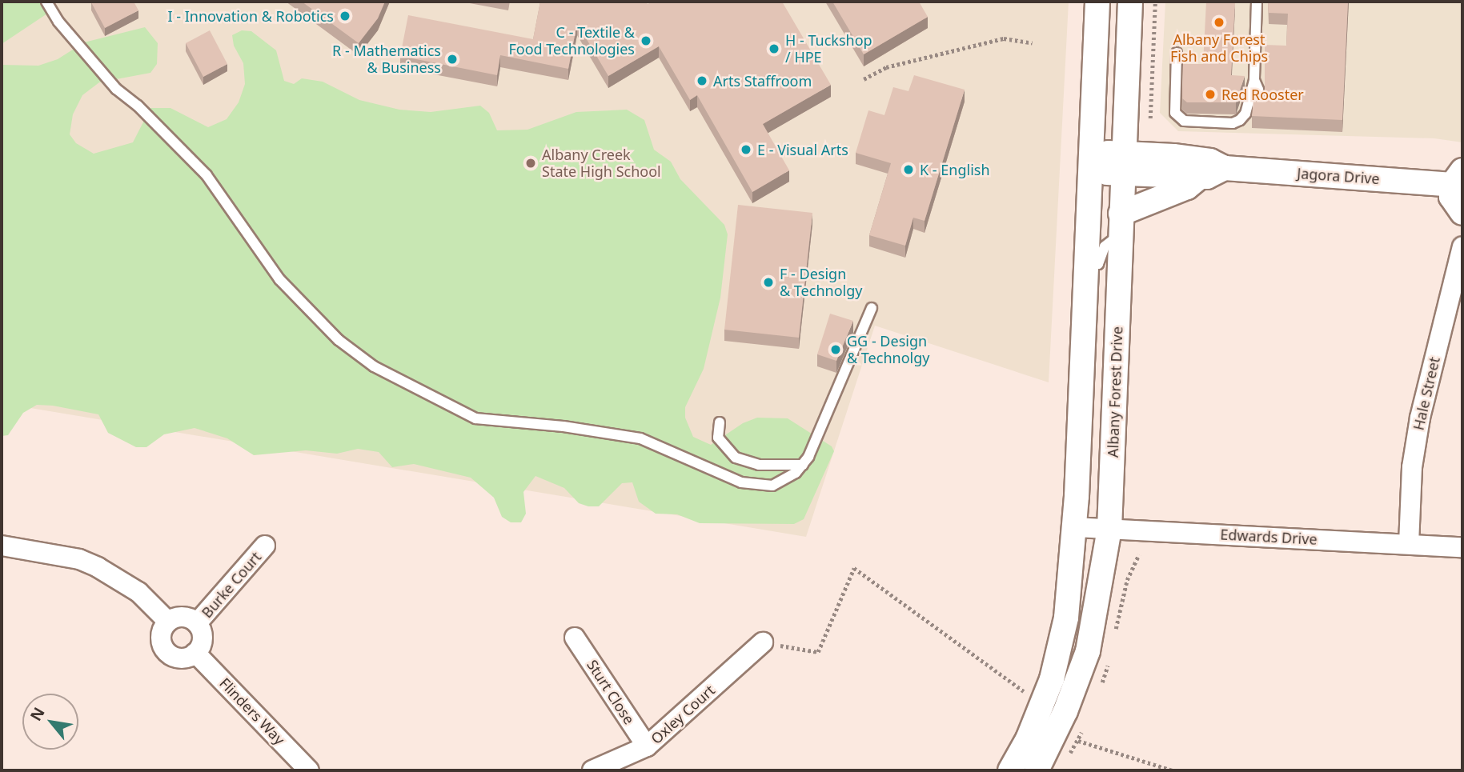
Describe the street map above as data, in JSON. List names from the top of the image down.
{
  "streets": {
    "street": [
      "Jagora Drive",
      "Albany Forest Drive",
      "Hale Street",
      "Edwards Drive",
      "Burke Court",
      "Sturt Close",
      "Flinders Way",
      "Oxley Court"
    ]
  },
  "crossings": [
    ["Jagora Drive", "Albany Forest Drive"],
    ["Albany Forest Drive", "Edwards Drive"],
    ["Hale Street", "Edwards Drive"],
    ["Burke Court", "Flinders Way"],
    ["Sturt Close", "Oxley Court"]
  ],
  "places": [
    "I - Innovation & Robotics",
    "Albany Forest Fish and Chips",
    "C - Textile & Food Technologies",
    "H - Tuckshop / HPE",
    "R - Mathematics & Business",
    "Arts Staffroom",
    "Red Rooster",
    "E - Visual Arts",
    "Albany Creek State High School",
    "K - English",
    "F - Design & Technolgy",
    "GG - Design & Technolgy"
  ],
  "north": "top left"
}
